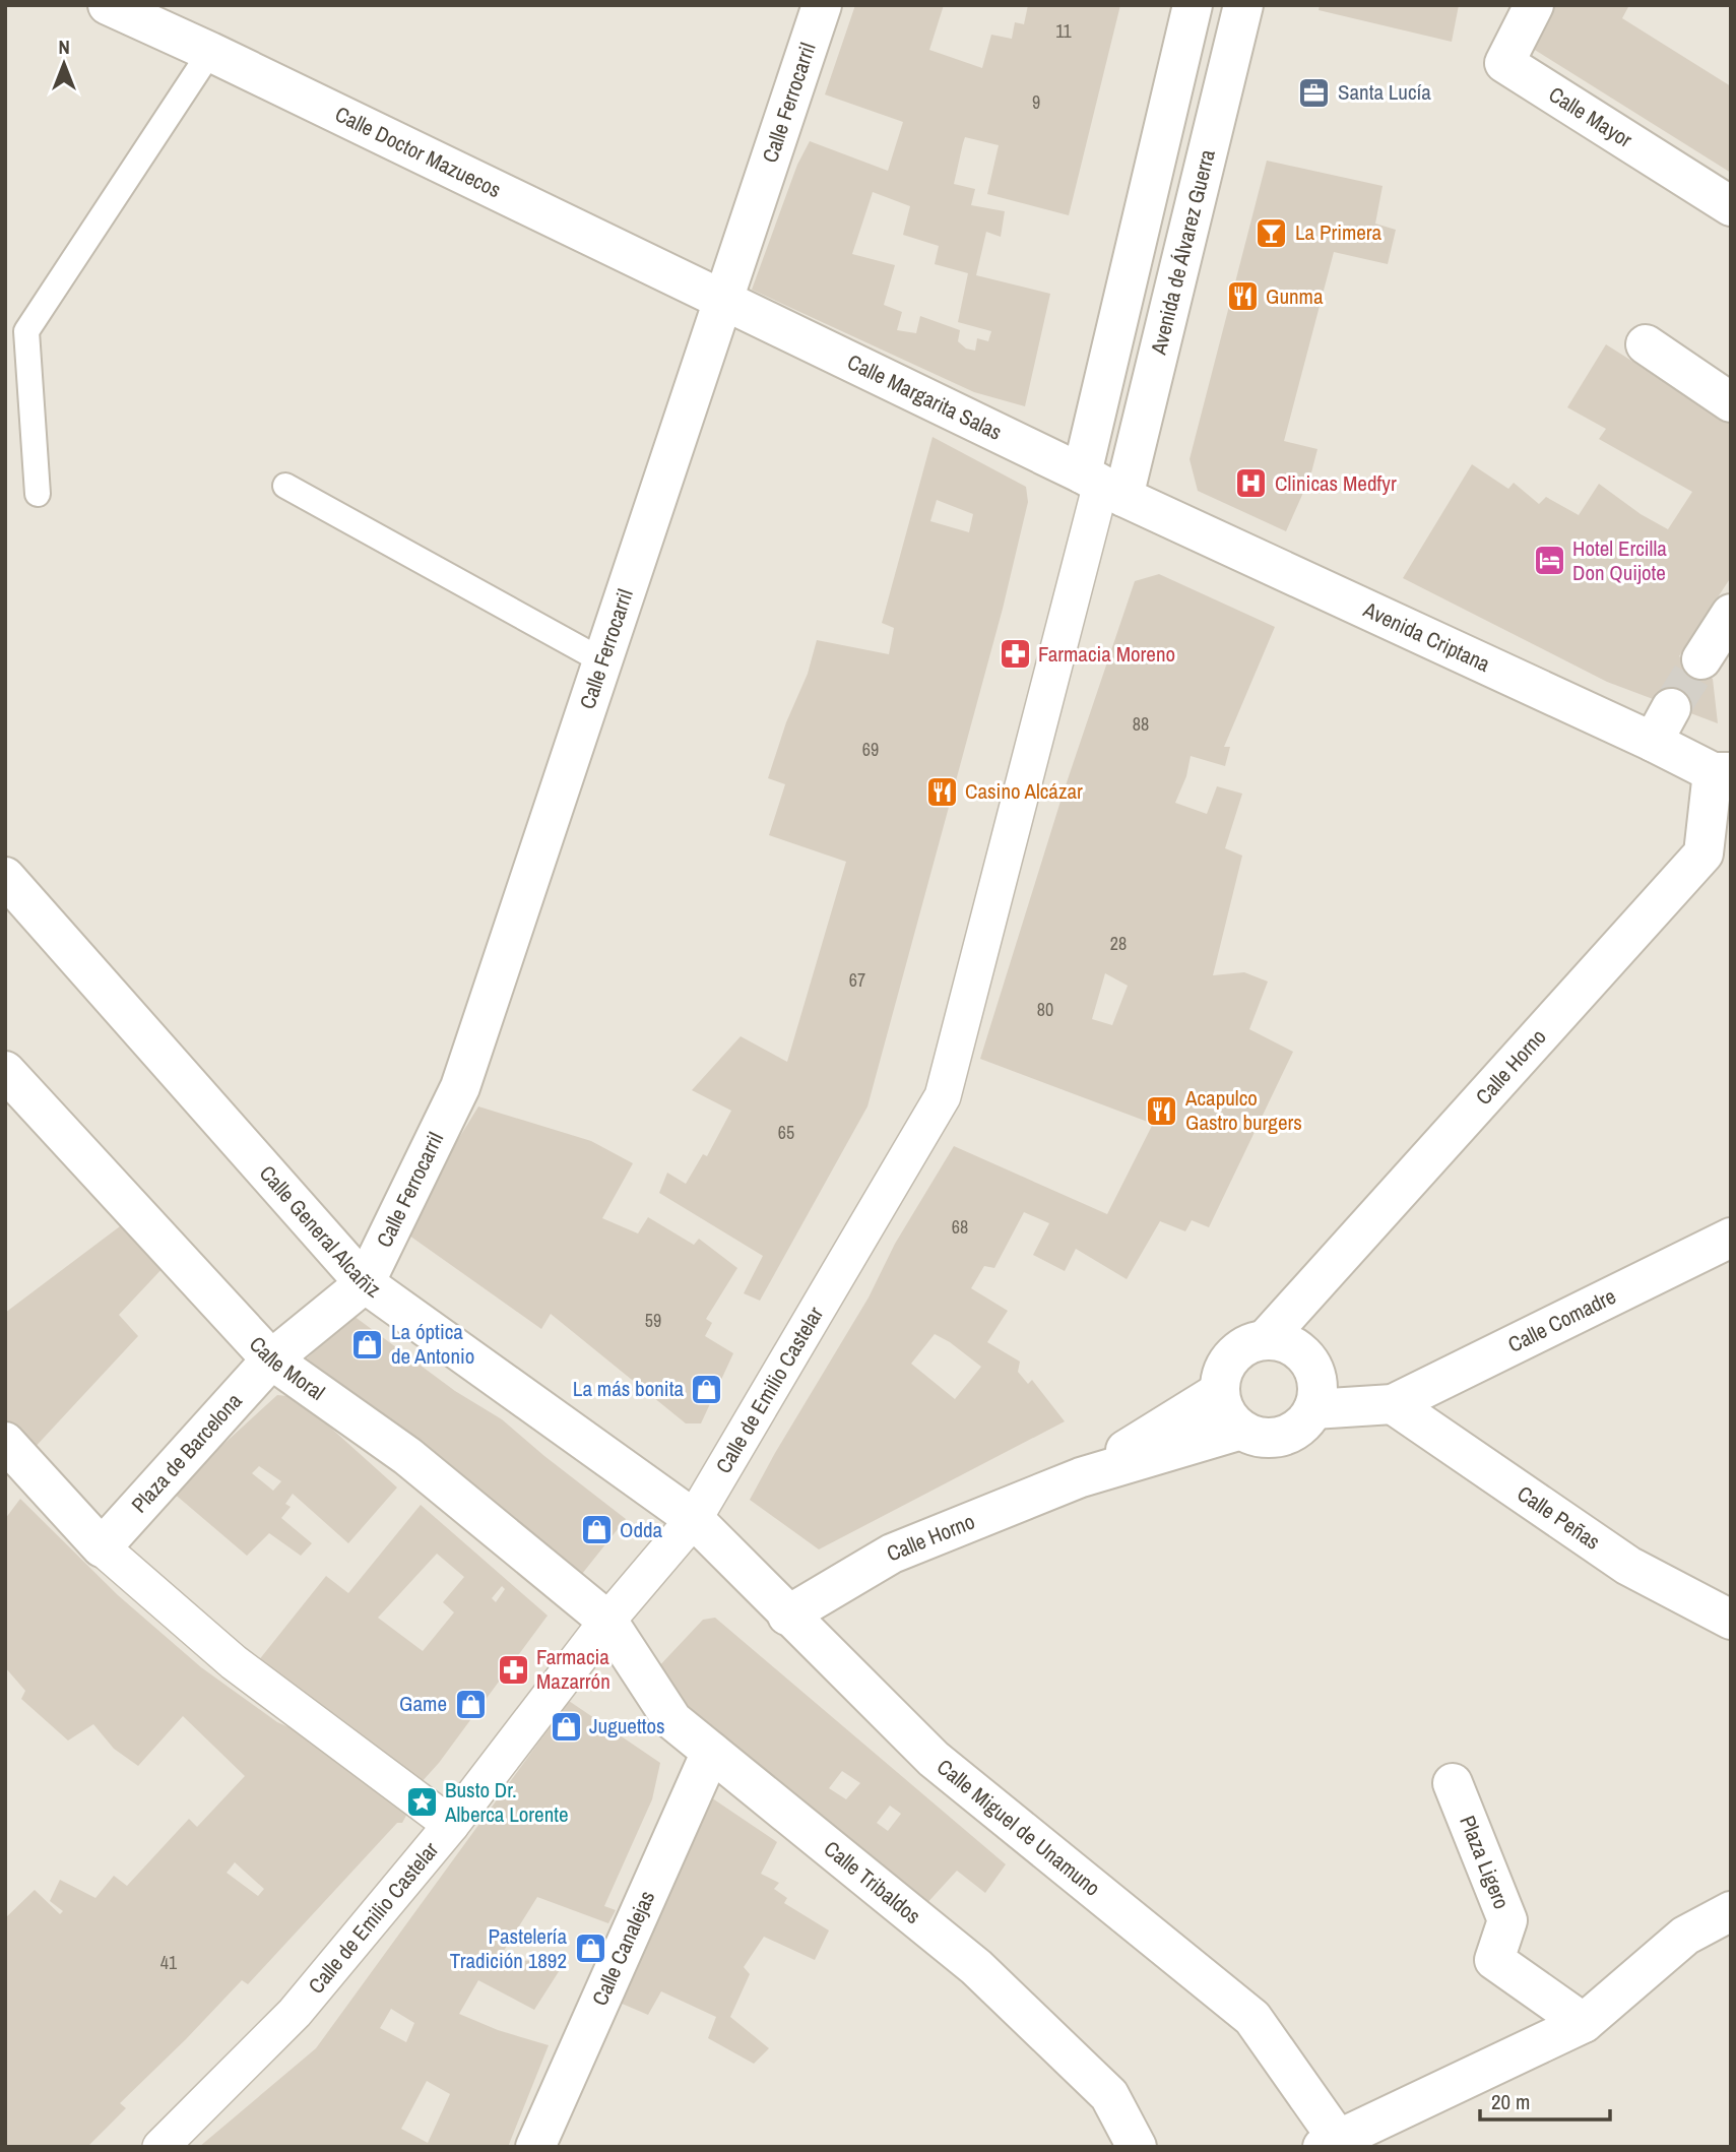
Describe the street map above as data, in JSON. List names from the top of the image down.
{
  "streets": {
    "street": [
      "Calle Ferrocarril",
      "Calle Mayor",
      "Calle Doctor Mazuecos",
      "Avenida de Álvarez Guerra",
      "Calle Margarita Salas",
      "Avenida Criptana",
      "Calle Horno",
      "Calle General Alcañiz",
      "Calle Comadre",
      "Calle Moral",
      "Calle de Emilio Castelar",
      "Plaza de Barcelona",
      "Calle Peñas",
      "Calle Miguel de Unamuno",
      "Plaza Ligero",
      "Calle Tribaldos",
      "Calle Canalejas"
    ]
  },
  "crossings": [
    ["Calle Ferrocarril", "Calle Doctor Mazuecos"],
    ["Calle Ferrocarril", "Calle Margarita Salas"],
    ["Calle Ferrocarril", "Calle General Alcañiz"],
    ["Calle Ferrocarril", "Plaza de Barcelona"],
    ["Calle Doctor Mazuecos", "Calle Margarita Salas"],
    ["Avenida de Álvarez Guerra", "Calle Margarita Salas"],
    ["Avenida de Álvarez Guerra", "Avenida Criptana"],
    ["Avenida de Álvarez Guerra", "Calle de Emilio Castelar"],
    ["Calle Margarita Salas", "Avenida Criptana"],
    ["Calle Margarita Salas", "Calle de Emilio Castelar"],
    ["Avenida Criptana", "Calle Horno"],
    ["Avenida Criptana", "Calle de Emilio Castelar"],
    ["Calle Horno", "Calle Miguel de Unamuno"],
    ["Calle General Alcañiz", "Calle de Emilio Castelar"],
    ["Calle General Alcañiz", "Plaza de Barcelona"],
    ["Calle General Alcañiz", "Calle Miguel de Unamuno"],
    ["Calle Comadre", "Calle Peñas"],
    ["Calle Moral", "Calle de Emilio Castelar"],
    ["Calle Moral", "Plaza de Barcelona"],
    ["Calle Moral", "Calle Tribaldos"],
    ["Calle de Emilio Castelar", "Calle Miguel de Unamuno"],
    ["Calle de Emilio Castelar", "Calle Tribaldos"],
    ["Calle Tribaldos", "Calle Canalejas"]
  ],
  "places": {
    "office": ["Santa Lucía"],
    "bar": ["La Primera"],
    "restaurant": ["Gunma", "Casino Alcázar", "Acapulco Gastro burgers"],
    "hospital": ["Clinicas Medfyr"],
    "hotel": ["Hotel Ercilla Don Quijote"],
    "pharmacy": ["Farmacia Moreno", "Farmacia Mazarrón"],
    "shop": [
      "La óptica de Antonio",
      "La más bonita",
      "Odda",
      "Game",
      "Juguettos",
      "Pastelería Tradición 1892"
    ],
    "place": ["Busto Dr. Alberca Lorente"]
  },
  "house_numbers": [
    "11",
    "9",
    "88",
    "69",
    "28",
    "67",
    "80",
    "65",
    "68",
    "59",
    "41"
  ],
  "scale_bar": "20 m",
  "north": "top"
}
